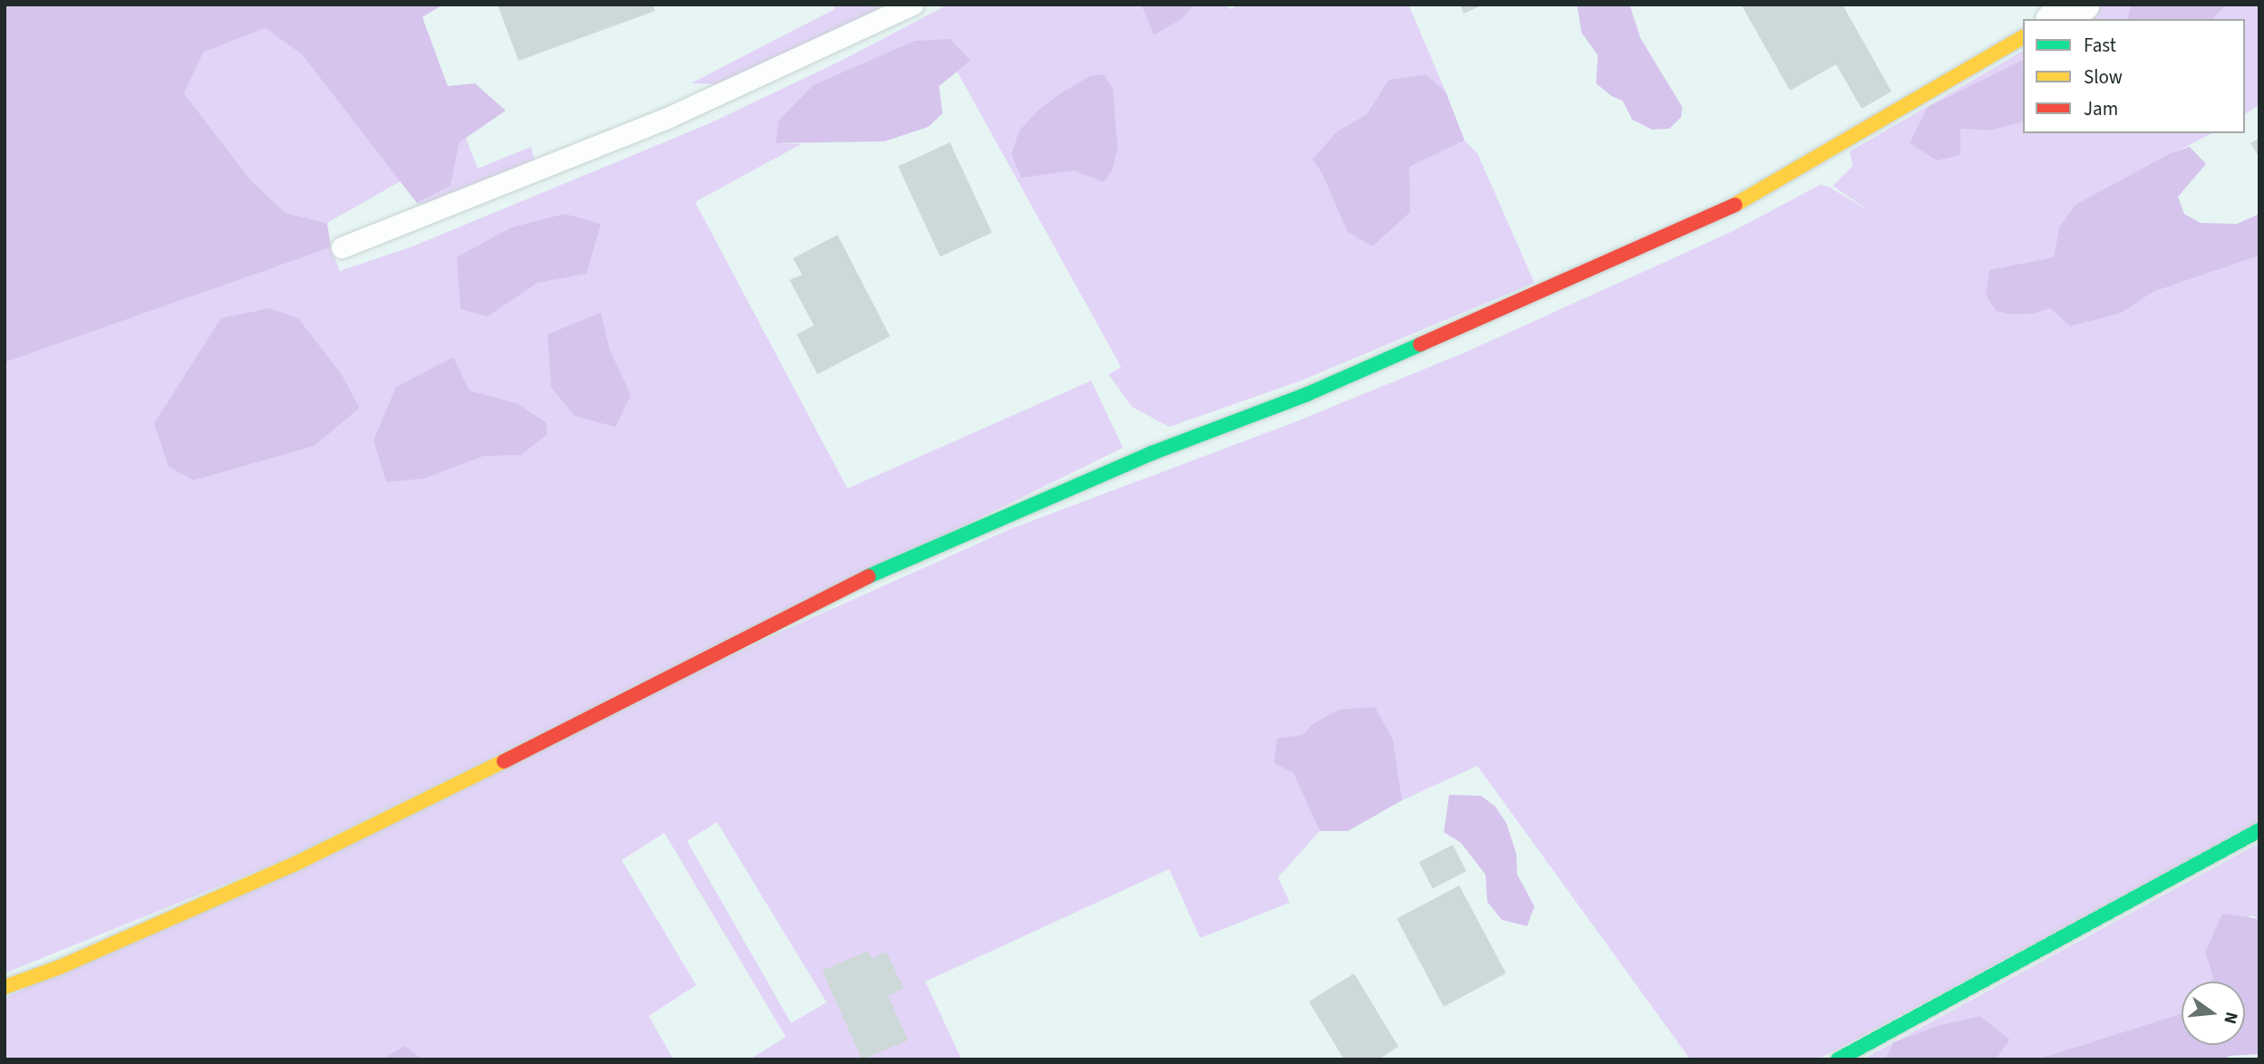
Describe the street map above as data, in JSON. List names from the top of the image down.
{
  "legend": ["Fast", "Slow", "Jam"],
  "north": "right"
}
